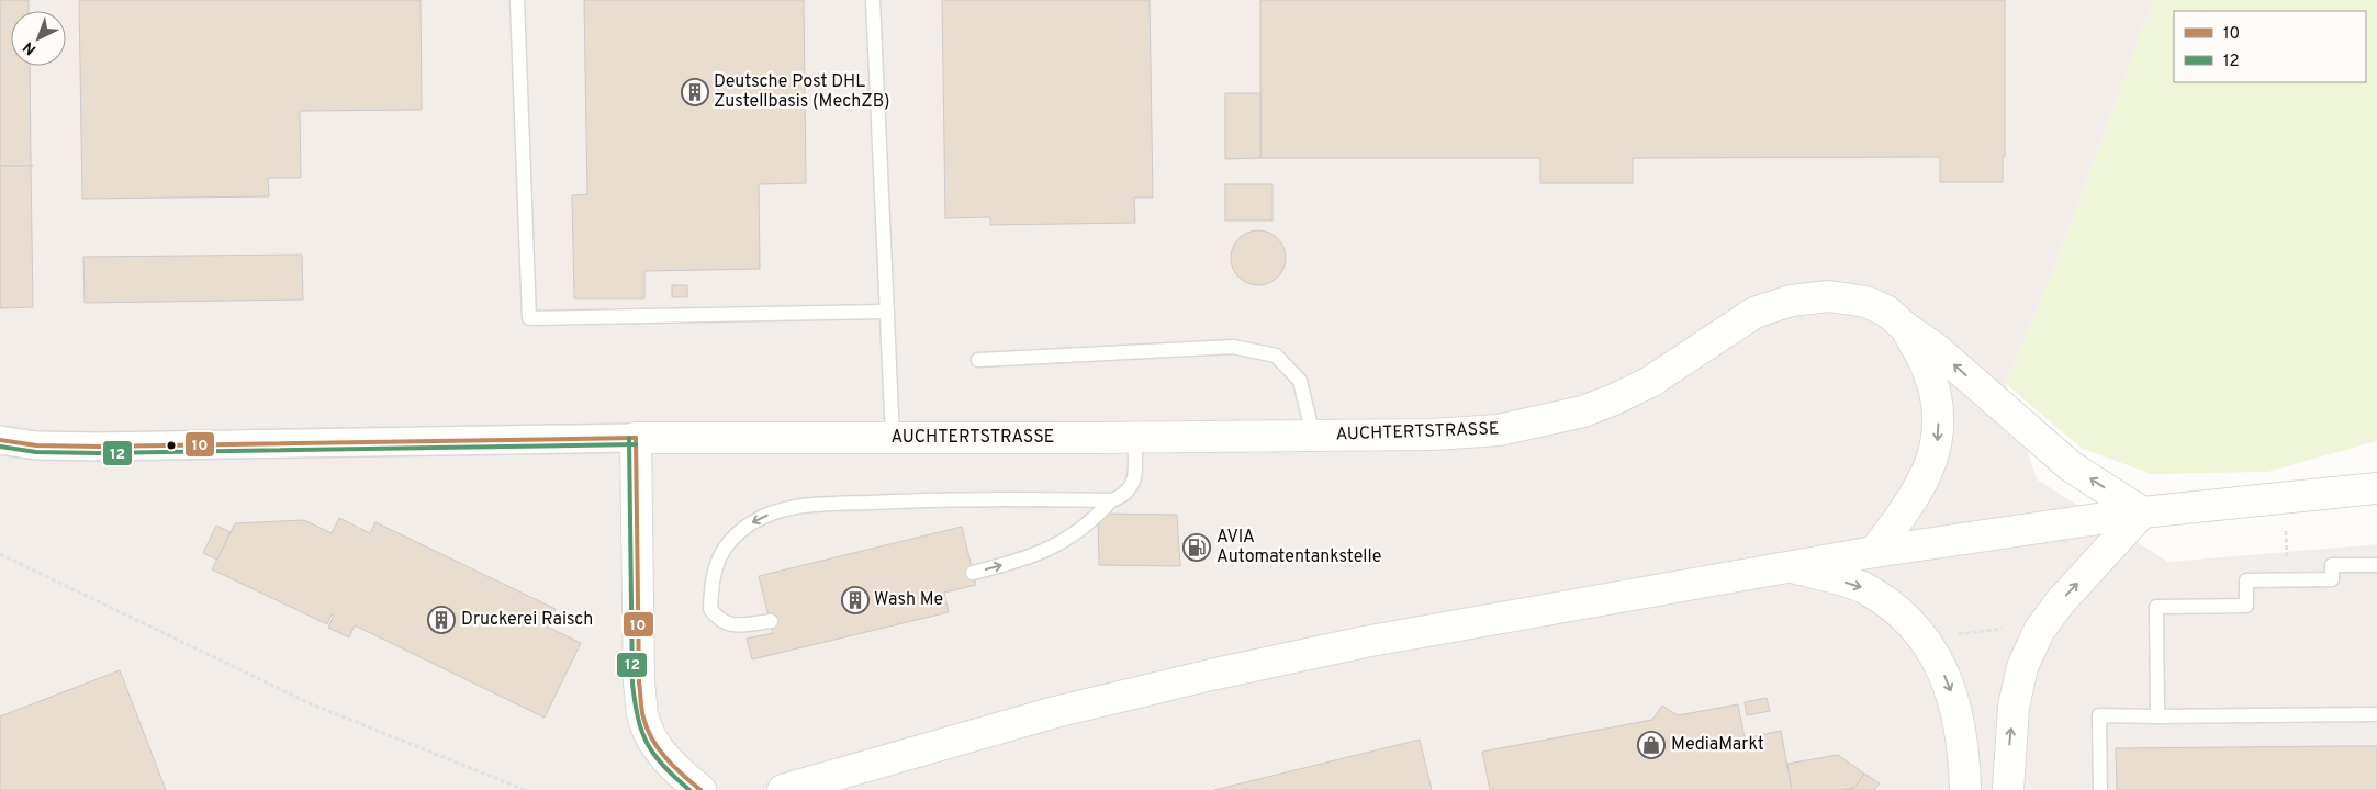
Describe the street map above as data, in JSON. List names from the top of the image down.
{
  "streets": {
    "main road": ["AUCHTERTSTRASSE"]
  },
  "places": {
    "building": ["Deutsche Post DHL Zustellbasis (MechZB)", "Wash Me", "Druckerei Raisch"],
    "fuel station": ["AVIA Automatentankstelle"],
    "shop": ["MediaMarkt"]
  },
  "lines": ["transit line 10", "transit line 12"],
  "legend": ["10", "12"],
  "north": "bottom left"
}
